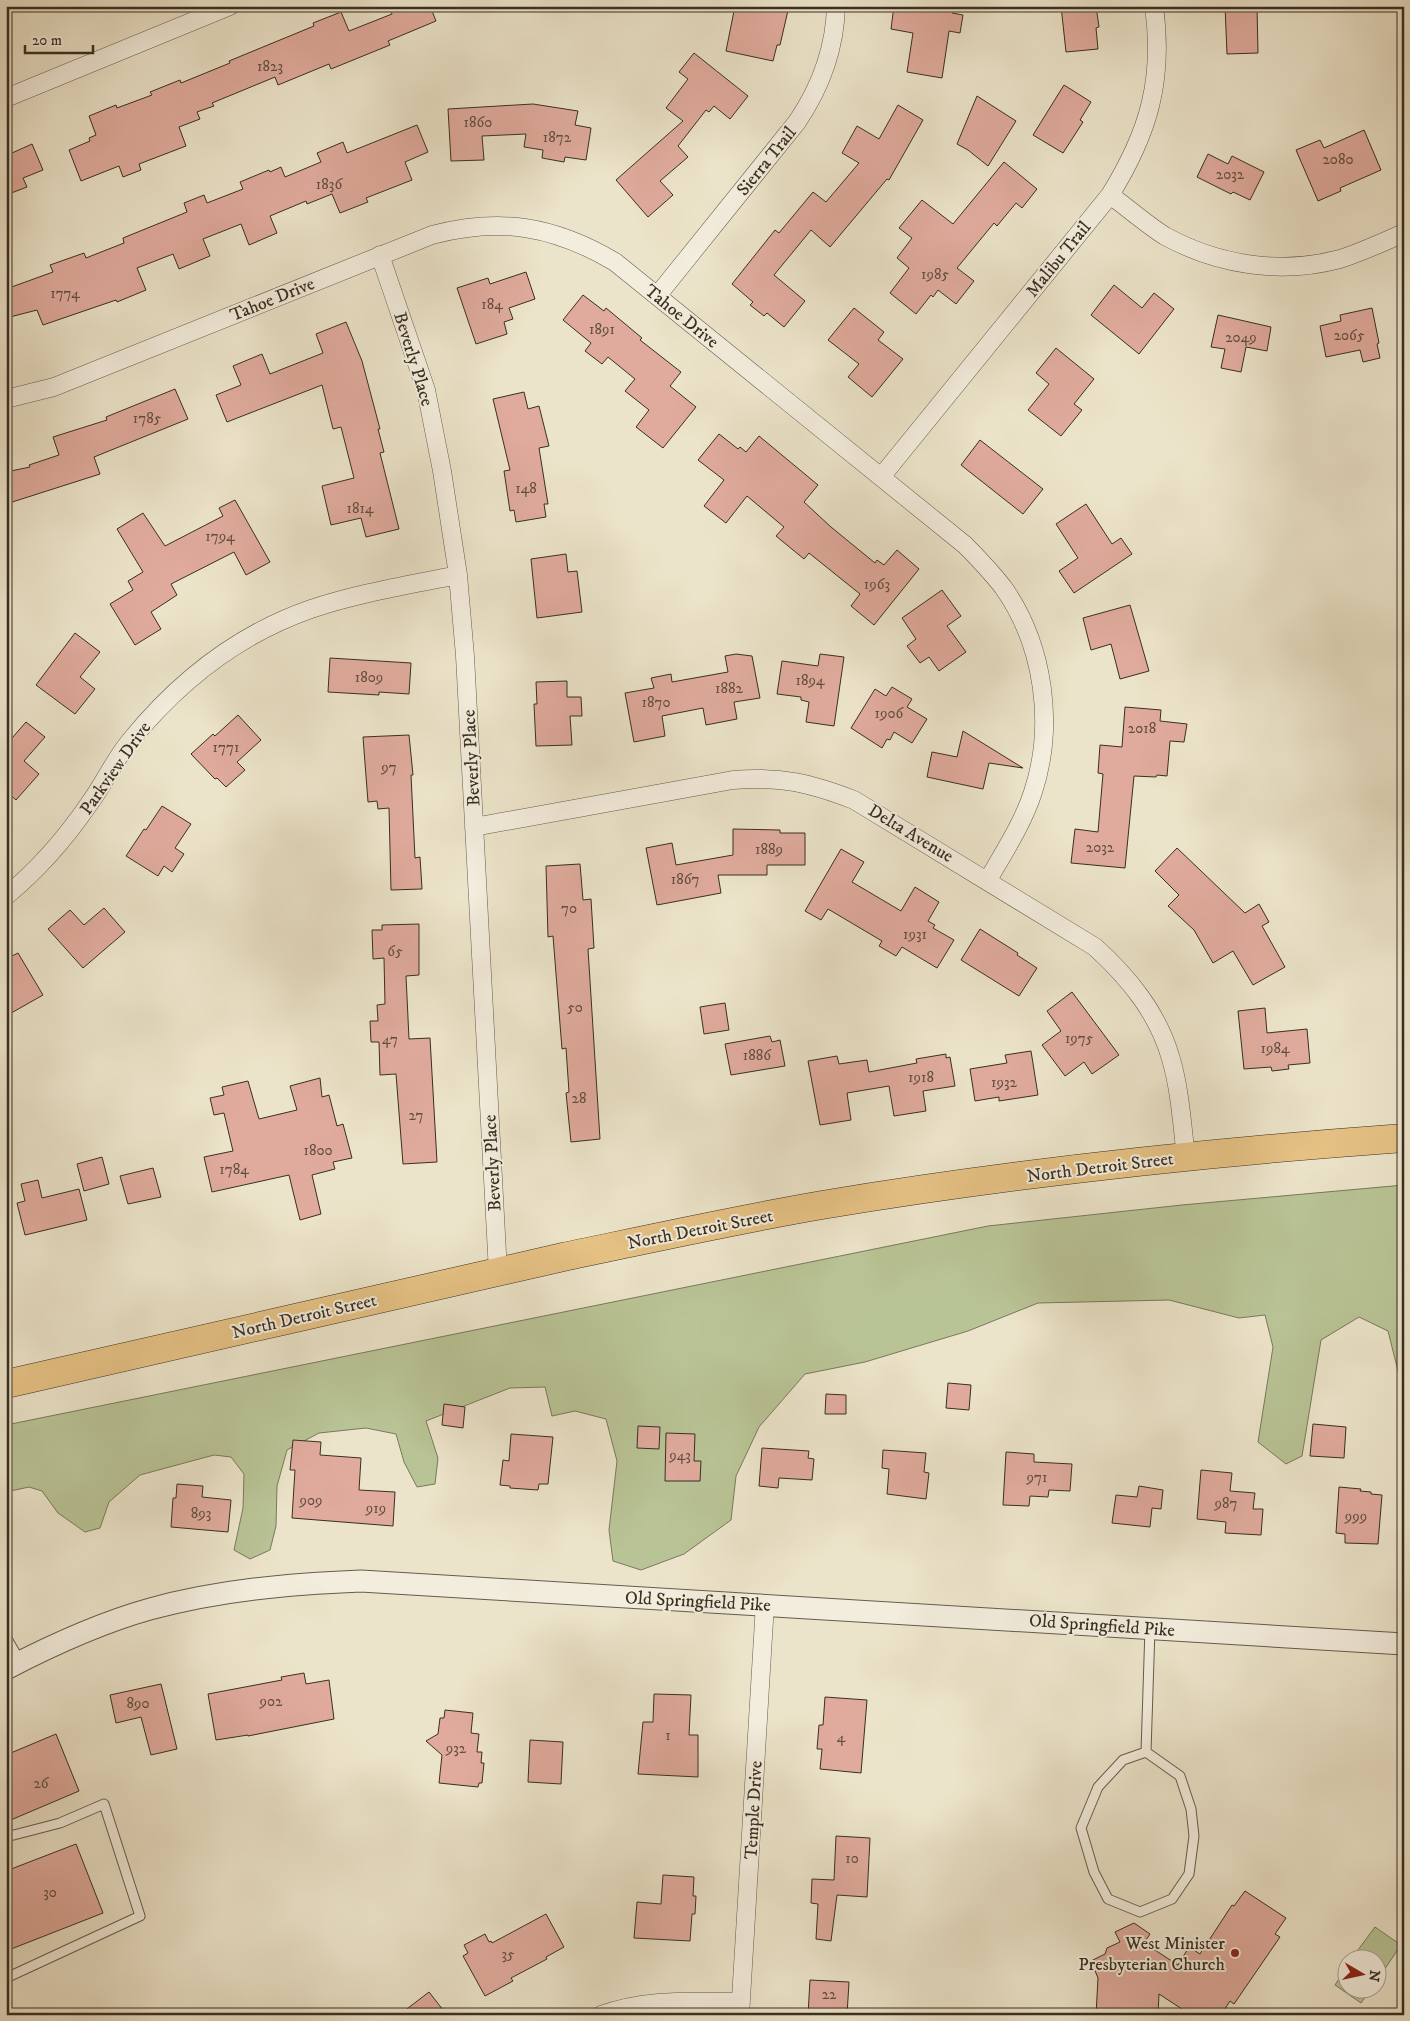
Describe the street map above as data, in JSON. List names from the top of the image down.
{
  "streets": {
    "highway": ["North Detroit Street"],
    "street": [
      "Sierra Trail",
      "Malibu Trail",
      "Tahoe Drive",
      "Beverly Place",
      "Parkview Drive",
      "Delta Avenue",
      "Old Springfield Pike",
      "Temple Drive"
    ]
  },
  "crossings": [
    ["Sierra Trail", "Tahoe Drive"],
    ["Malibu Trail", "Tahoe Drive"],
    ["Tahoe Drive", "Beverly Place"],
    ["Tahoe Drive", "Delta Avenue"],
    ["Beverly Place", "Parkview Drive"],
    ["Beverly Place", "Delta Avenue"],
    ["Beverly Place", "North Detroit Street"],
    ["Delta Avenue", "North Detroit Street"],
    ["Old Springfield Pike", "Temple Drive"]
  ],
  "places": ["West Minister Presbyterian Church"],
  "house_numbers": [
    "1823",
    "1860",
    "1872",
    "2080",
    "2032",
    "1836",
    "1985",
    "1774",
    "184",
    "1891",
    "2065",
    "2049",
    "1785",
    "148",
    "1814",
    "1794",
    "1963",
    "1809",
    "1894",
    "1882",
    "1870",
    "1906",
    "2018",
    "1771",
    "97",
    "2032",
    "1889",
    "1867",
    "70",
    "1931",
    "65",
    "50",
    "1975",
    "47",
    "1984",
    "1886",
    "1918",
    "1932",
    "28",
    "27",
    "1800",
    "1784",
    "943",
    "971",
    "909",
    "987",
    "919",
    "893",
    "999",
    "902",
    "890",
    "1",
    "4",
    "932",
    "26",
    "10",
    "30",
    "35",
    "22"
  ],
  "scale_bar": "20 m",
  "north": "right"
}
